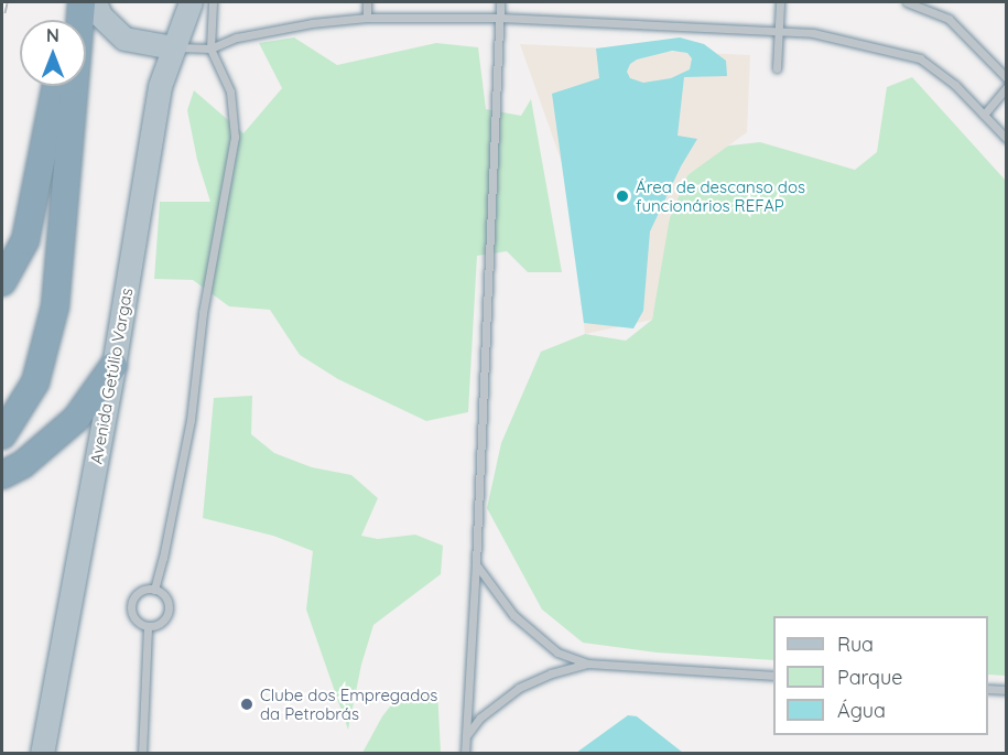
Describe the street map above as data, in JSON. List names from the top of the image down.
{
  "streets": {
    "main road": ["Avenida Getúlio Vargas"]
  },
  "places": ["Área de descanso dos funcionários REFAP", "Clube dos Empregados da Petrobrás"],
  "legend": ["Rua", "Parque", "Água"],
  "north": "top"
}
